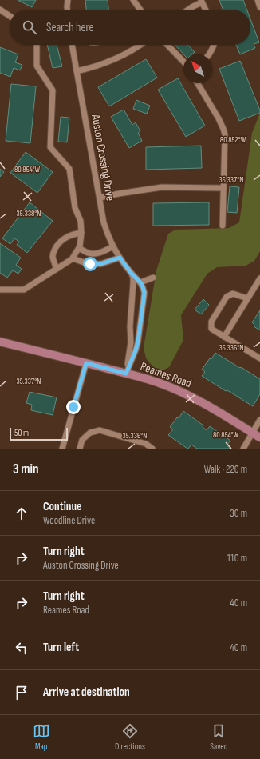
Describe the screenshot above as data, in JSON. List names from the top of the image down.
{
  "streets": {
    "main road": ["Reames Road"],
    "street": ["Auston Crossing Drive"]
  },
  "scale_bar": "50 m",
  "north": "top left",
  "page": {
    "search": "Search here",
    "scale": "50 m",
    "heading": ["3 min", "Walk · 220 m"],
    "list": [
      ["Continue", "Woodline Drive", "30 m"],
      ["Turn right", "Auston Crossing Drive", "110 m"],
      ["Turn right", "Reames Road", "40 m"],
      ["Turn left", "40 m"],
      "Arrive at destination"
    ],
    "nav": ["Map", "Directions", "Saved"]
  },
  "coordinates": [
    "80.852°W",
    "80.854°W",
    "35.337°N",
    "35.338°N",
    "35.336°N"
  ]
}
